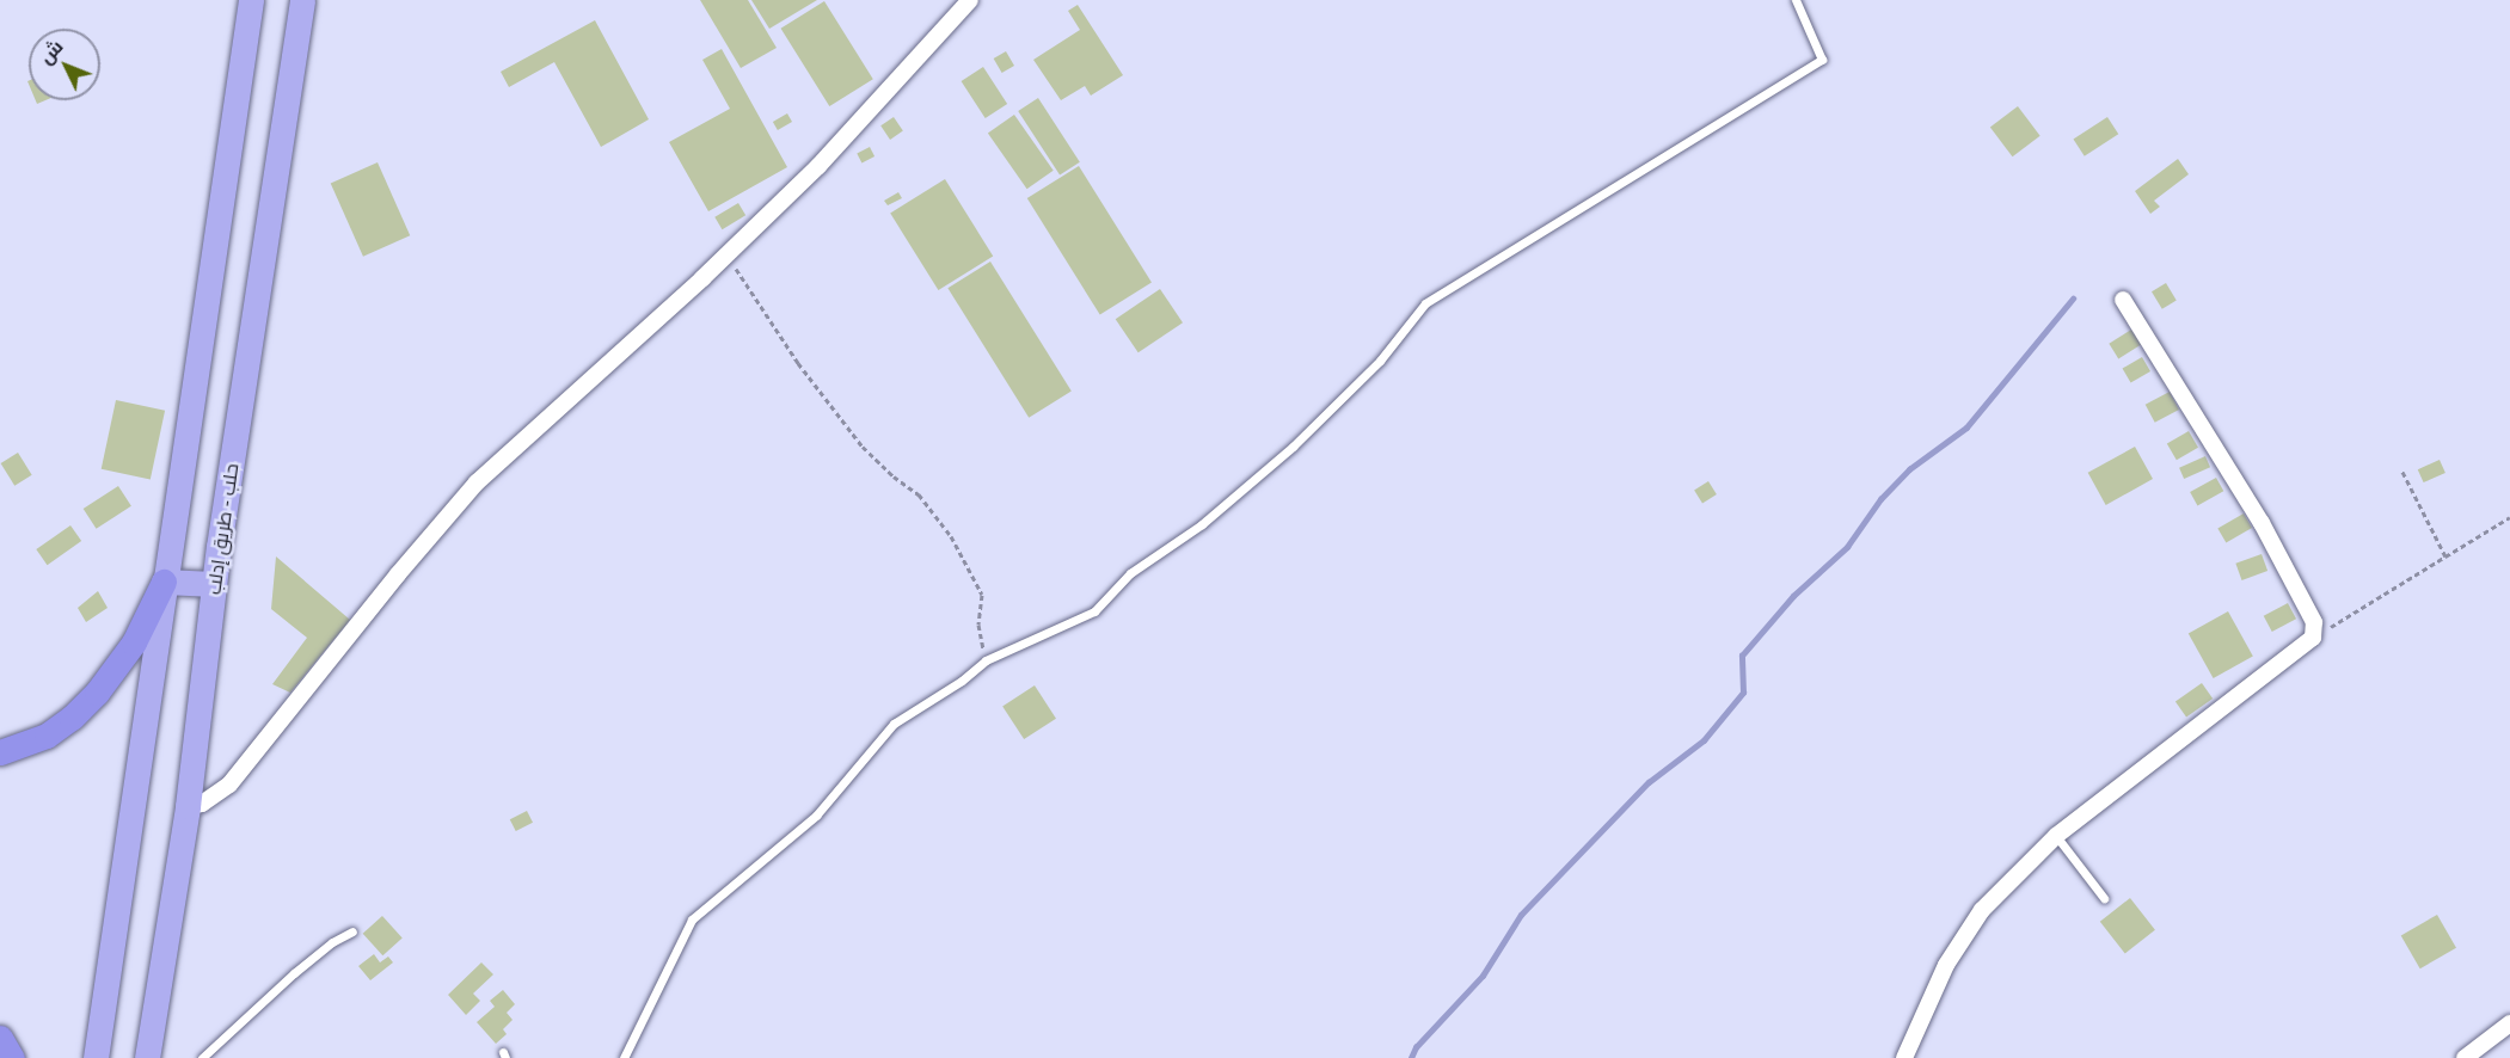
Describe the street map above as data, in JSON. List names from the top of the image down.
{
  "streets": {
    "main road": ["حلب - طريق إدلب"]
  },
  "north": "top left"
}
